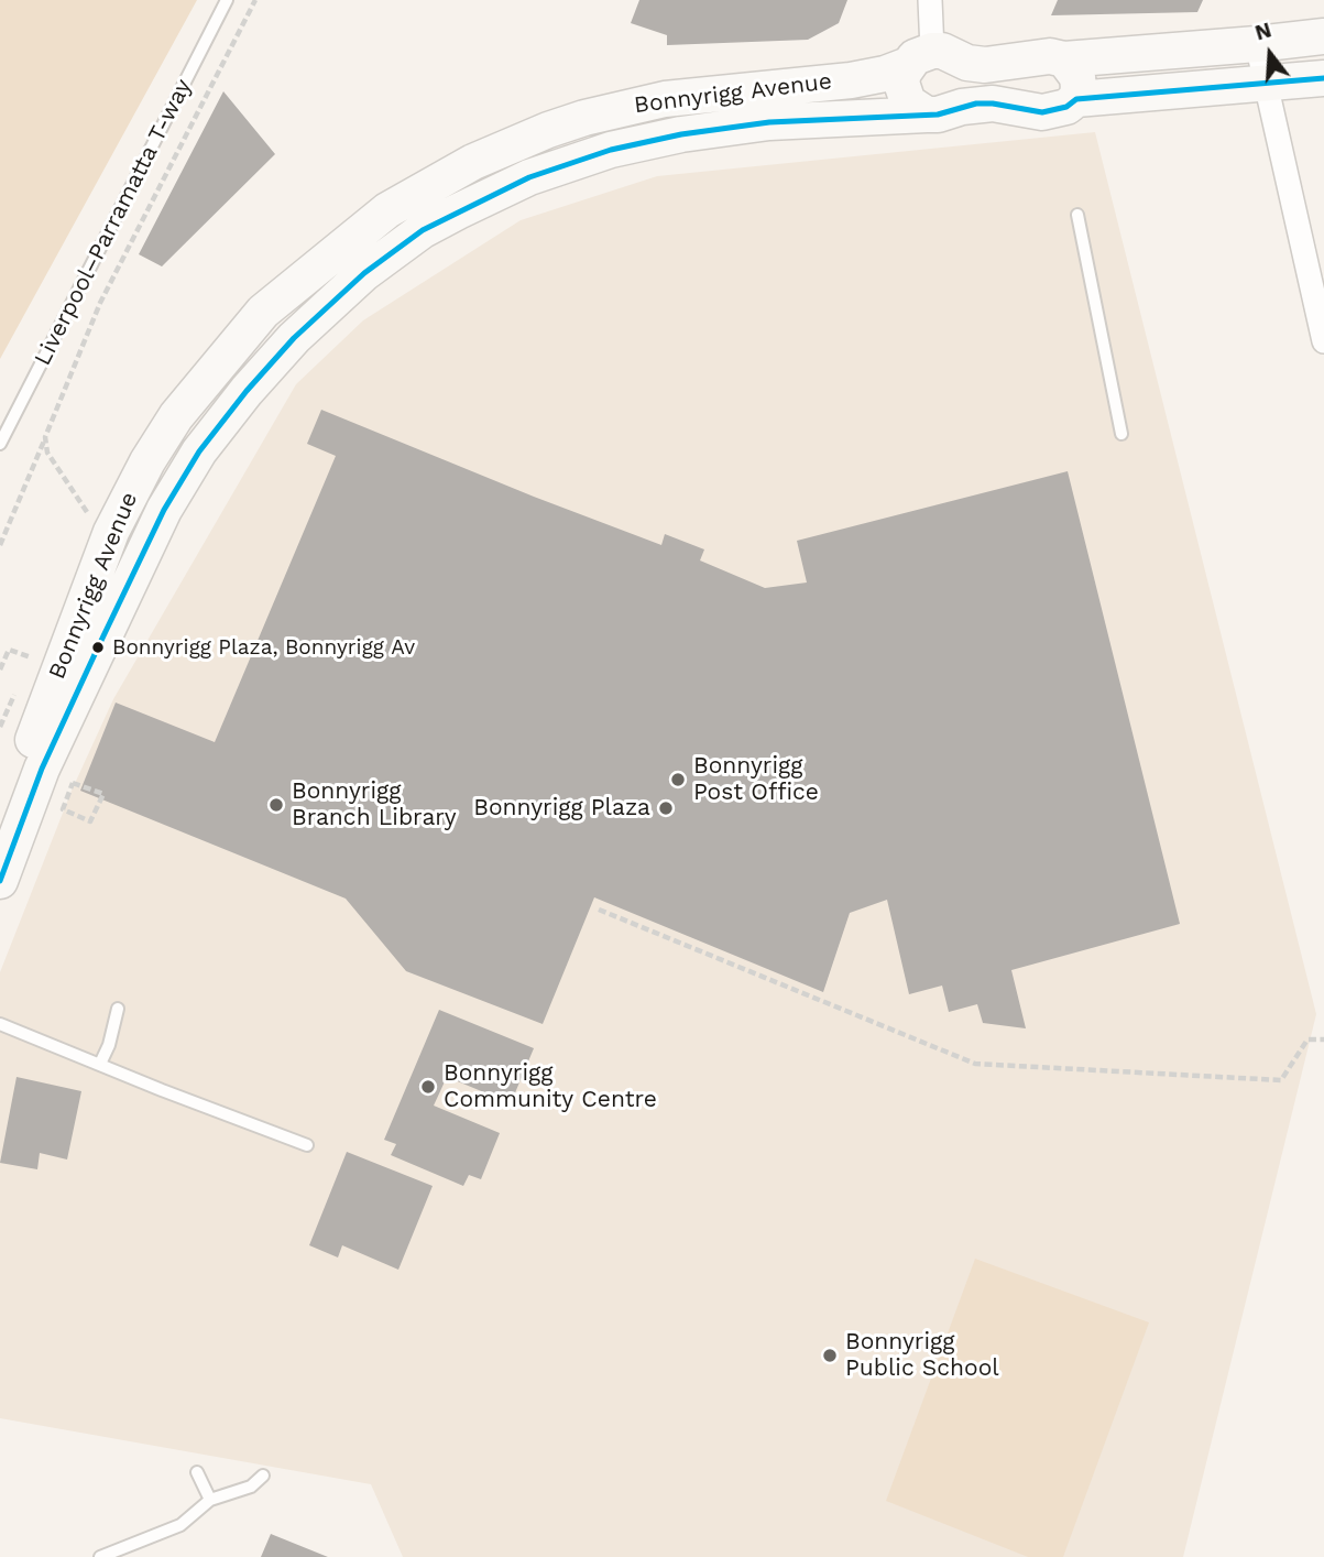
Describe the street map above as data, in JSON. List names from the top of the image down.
{
  "streets": {
    "street": ["Bonnyrigg Avenue"],
    "lane": ["Liverpool–Parramatta T-way"]
  },
  "places": [
    "Bonnyrigg Plaza, Bonnyrigg Av",
    "Bonnyrigg Post Office",
    "Bonnyrigg Branch Library",
    "Bonnyrigg Plaza",
    "Bonnyrigg Community Centre",
    "Bonnyrigg Public School"
  ],
  "north": "top"
}
